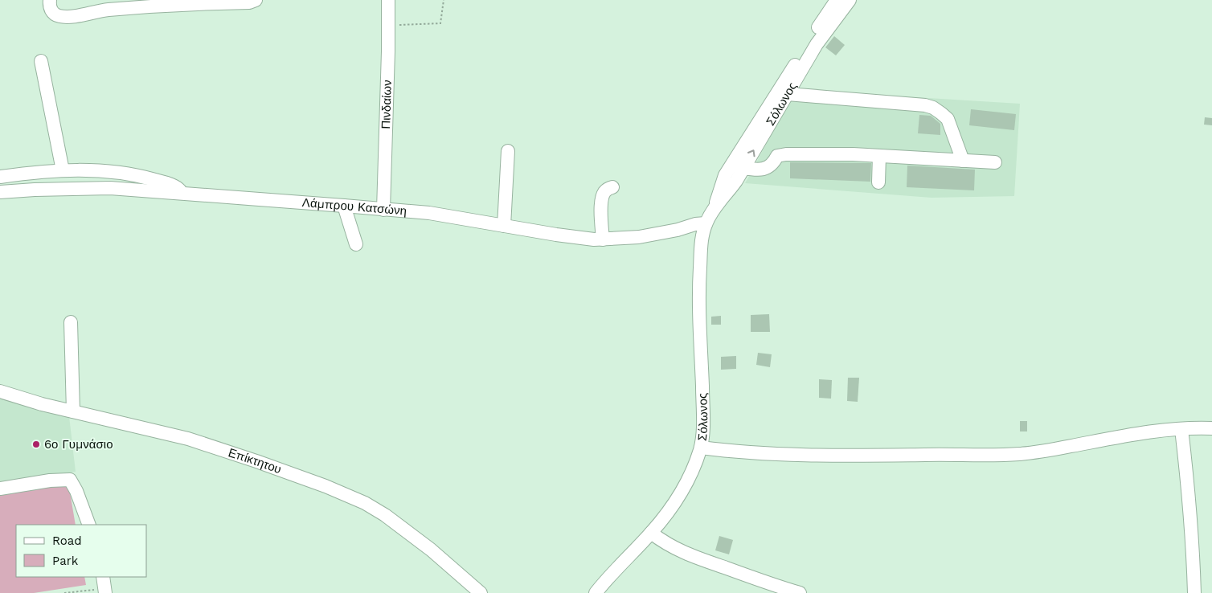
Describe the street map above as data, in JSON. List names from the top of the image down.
{
  "streets": {
    "street": [
      "Σόλωνος",
      "Πινδαίων",
      "Λάμπρου Κατσώνη",
      "Επίκτητου"
    ]
  },
  "crossings": [
    ["Σόλωνος", "Λάμπρου Κατσώνη"],
    ["Πινδαίων", "Λάμπρου Κατσώνη"]
  ],
  "places": ["6ο Γυμνάσιο"],
  "legend": ["Road", "Park"]
}
